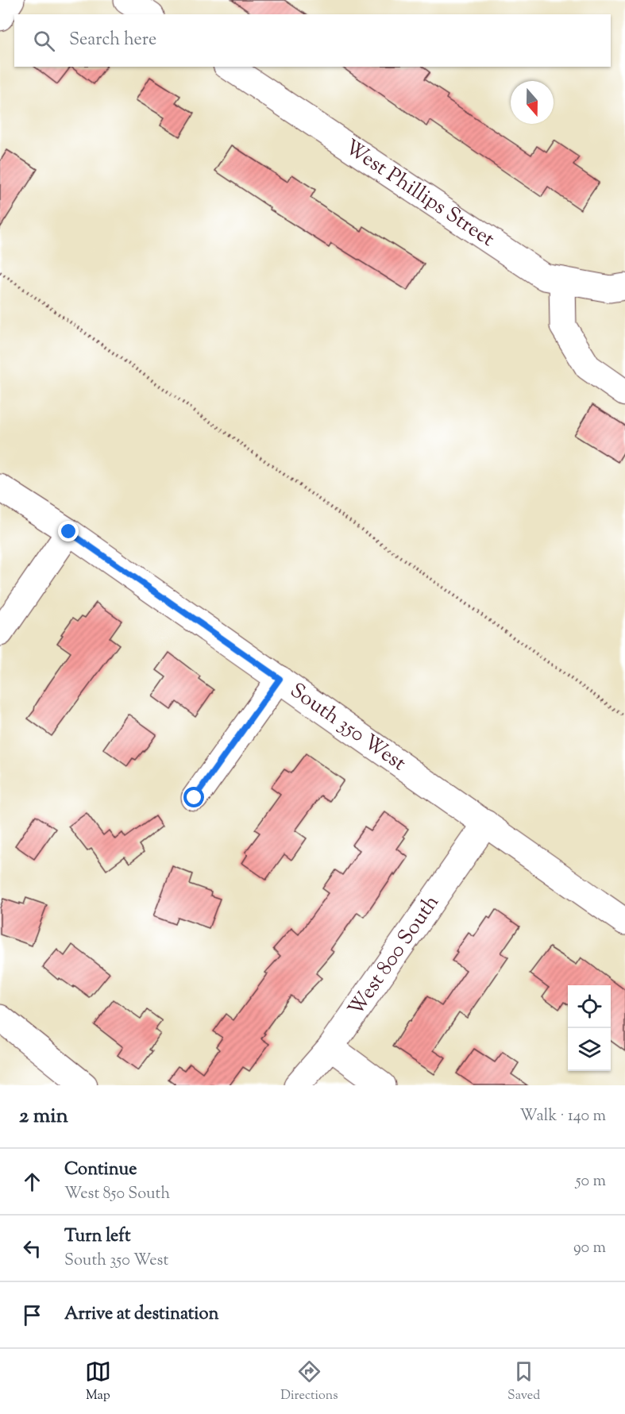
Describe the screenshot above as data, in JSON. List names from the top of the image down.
{
  "streets": {
    "street": ["West Phillips Street", "South 350 West", "West 800 South"]
  },
  "crossings": [
    ["South 350 West", "West 800 South"]
  ],
  "north": "bottom",
  "page": {
    "search": "Search here",
    "heading": ["2 min", "Walk · 140 m"],
    "list": [
      ["Continue", "West 850 South", "50 m"],
      ["Turn left", "South 350 West", "90 m"],
      "Arrive at destination"
    ],
    "nav": ["Map", "Directions", "Saved"]
  }
}
